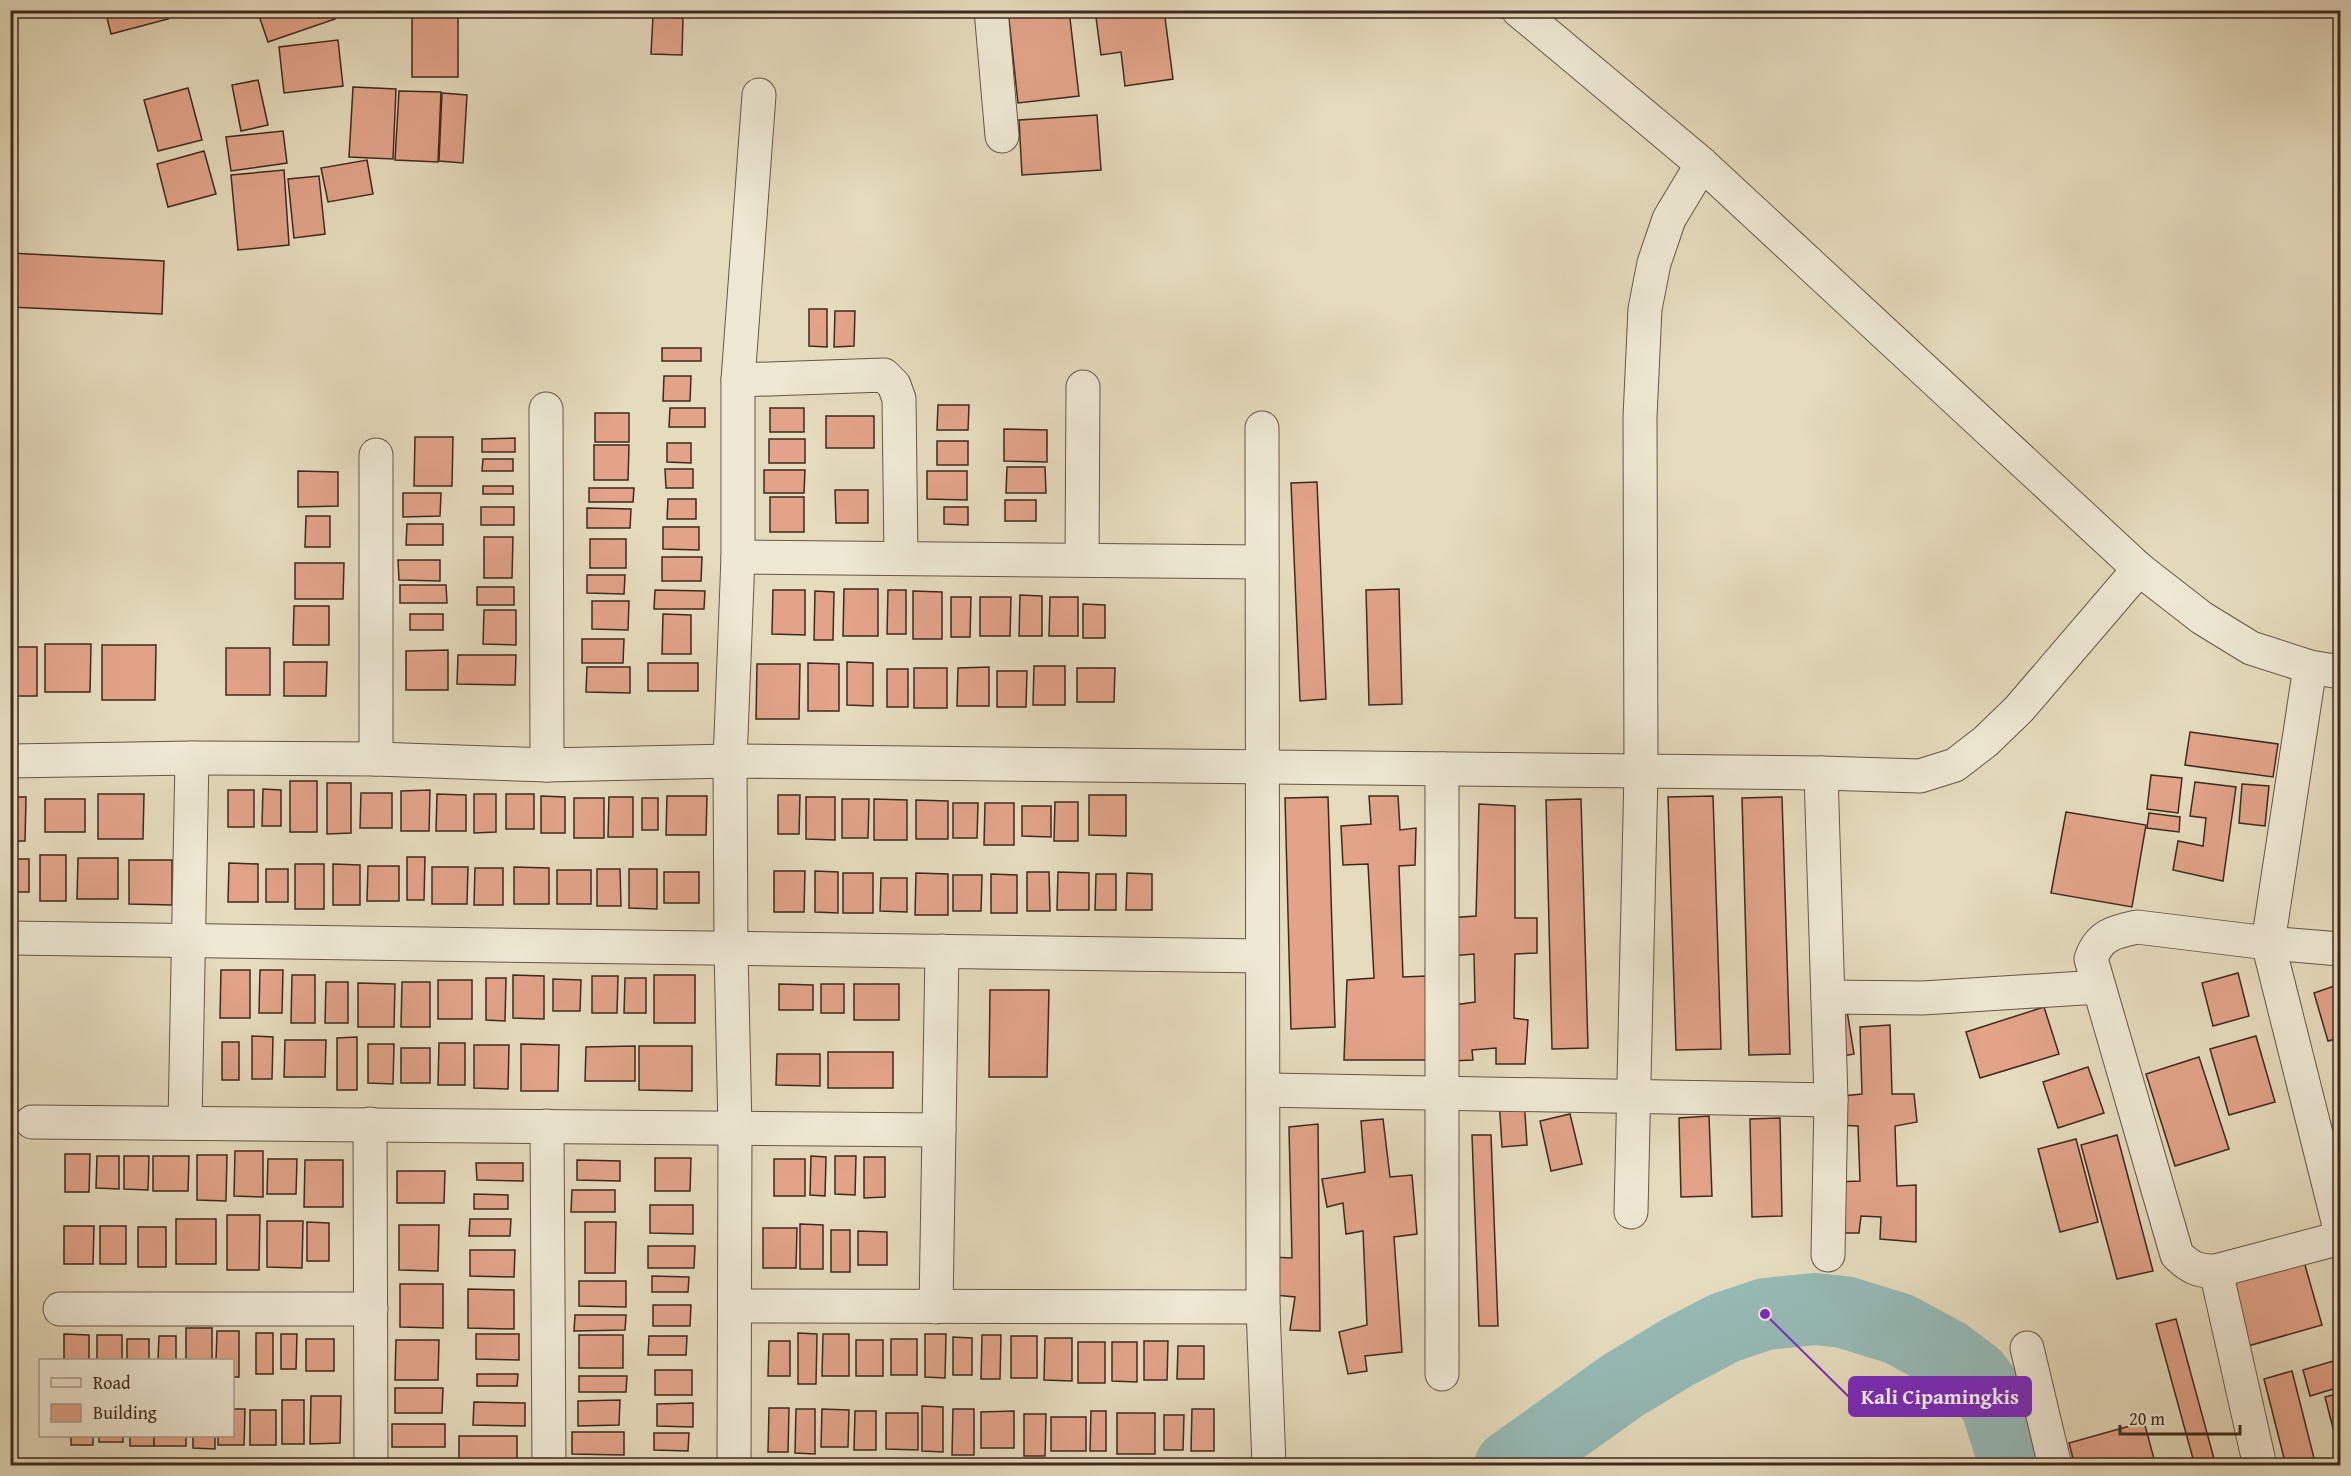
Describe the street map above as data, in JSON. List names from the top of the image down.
{
  "places": ["Kali Cipamingkis"],
  "legend": ["Road", "Building"],
  "scale_bar": "20 m"
}
